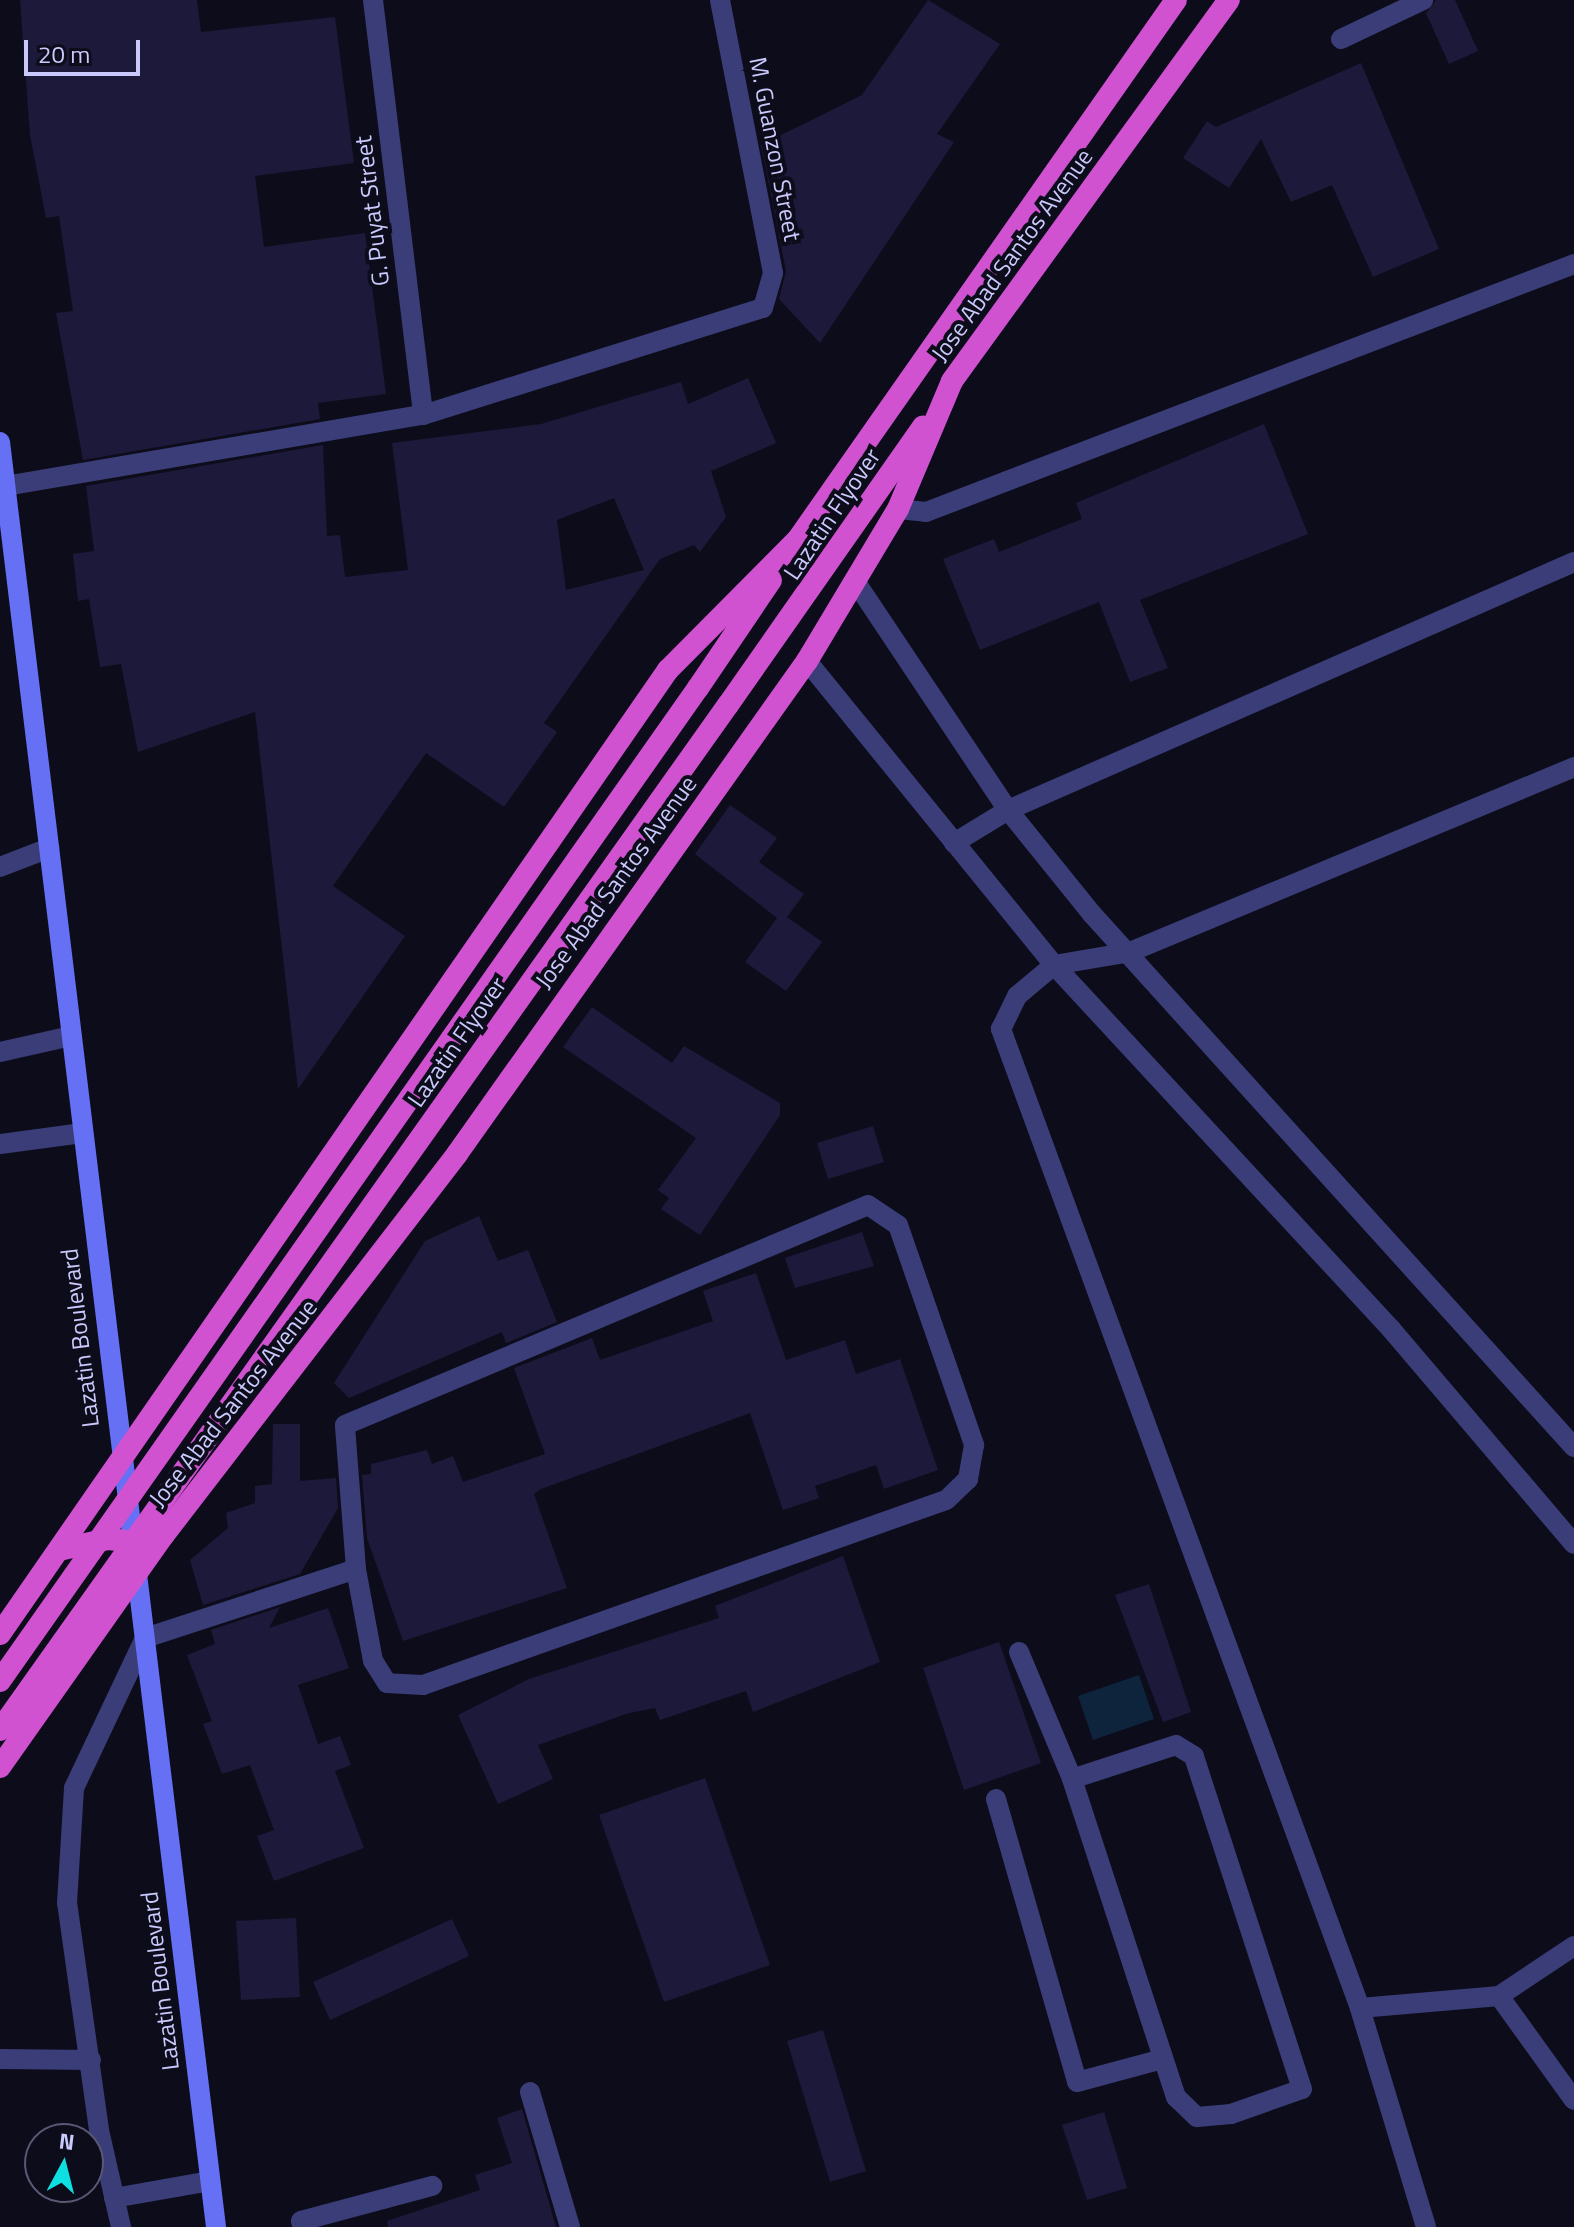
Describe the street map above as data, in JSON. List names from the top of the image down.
{
  "streets": {
    "highway": ["Jose Abad Santos Avenue", "Lazatin Flyover"],
    "main road": ["Lazatin Boulevard"],
    "street": ["M. Guanzon Street", "G. Puyat Street"]
  },
  "crossings": [
    ["M. Guanzon Street", "G. Puyat Street"],
    ["Jose Abad Santos Avenue", "Lazatin Flyover"],
    ["Jose Abad Santos Avenue", "Lazatin Boulevard"]
  ],
  "scale_bar": "20 m",
  "north": "top"
}
